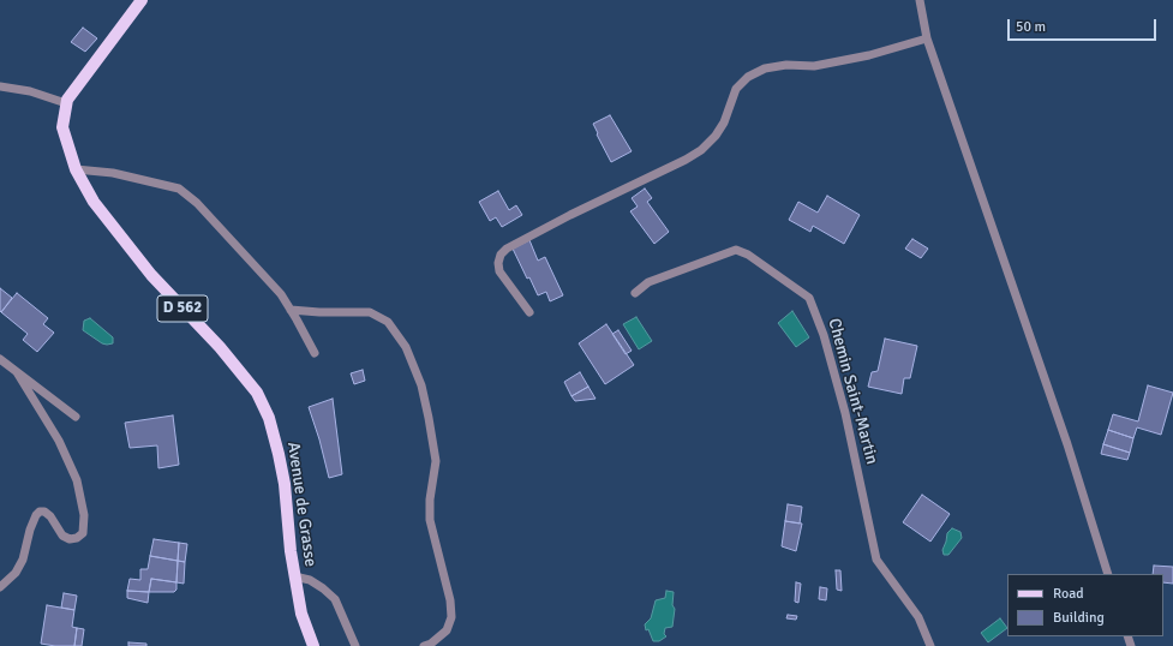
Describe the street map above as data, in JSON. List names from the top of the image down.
{
  "streets": {
    "main road": ["D 562", "Avenue de Grasse"],
    "street": ["Chemin Saint-Martin"]
  },
  "legend": ["Road", "Building"],
  "scale_bar": "50 m"
}
